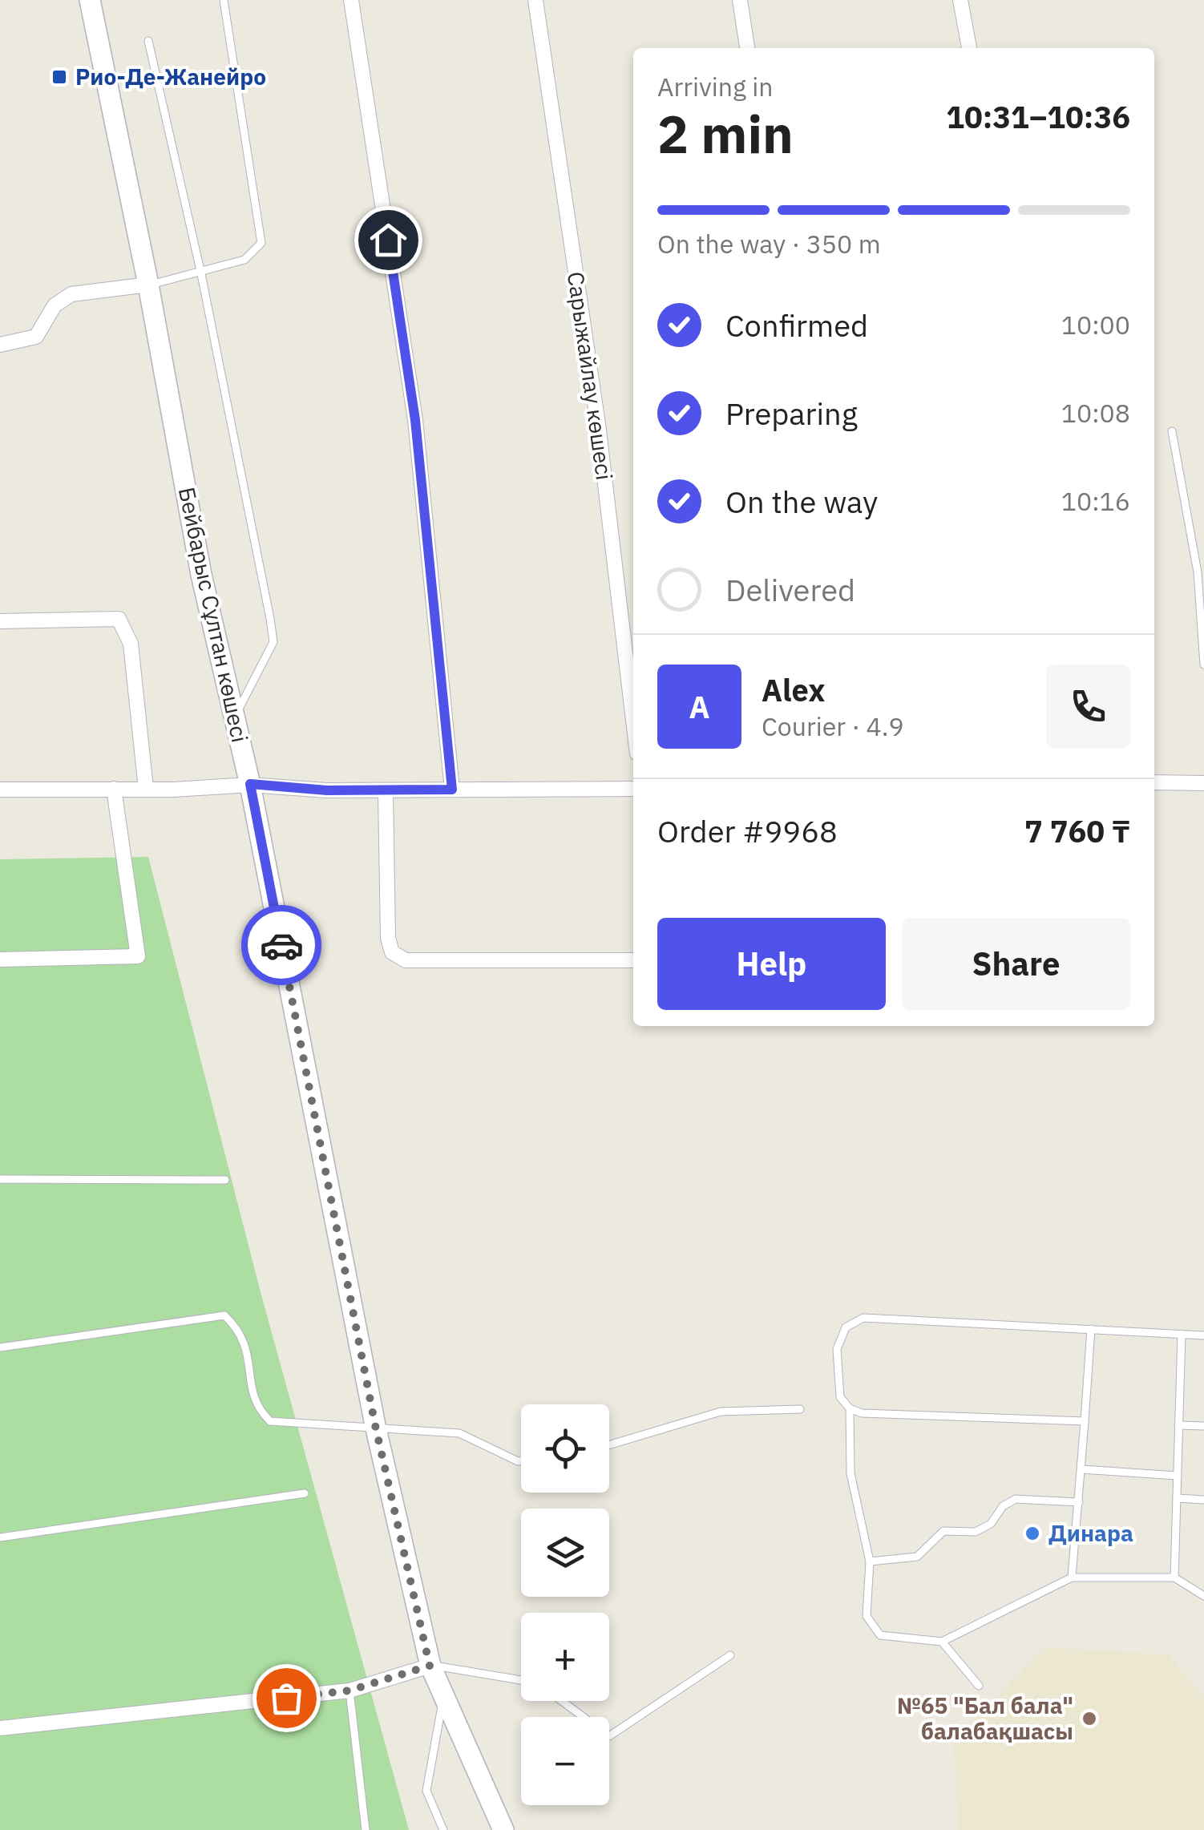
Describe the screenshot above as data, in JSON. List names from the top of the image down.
{
  "streets": {
    "street": ["Сарыжайлау көшесі", "Бейбарыс Сұлтан көшесі"]
  },
  "places": {
    "transit": ["Рио-Де-Жанейро"],
    "other": ["Динара", "№65 \"Бал бала\" балабақшасы"]
  },
  "page": {
    "heading": ["2 min", "Arriving in", "10:31–10:36"],
    "panel": [
      "Alex",
      "Courier · 4.9",
      "Order #9968",
      "7 760 ₸"
    ],
    "bar": "On the way · 350 m",
    "list": [
      ["Confirmed", "10:00"],
      ["Preparing", "10:08"],
      ["On the way", "10:16"],
      "Delivered"
    ],
    "round": "A",
    "buttons": ["Help", "Share"],
    "map_buttons": ["+", "−"]
  }
}
